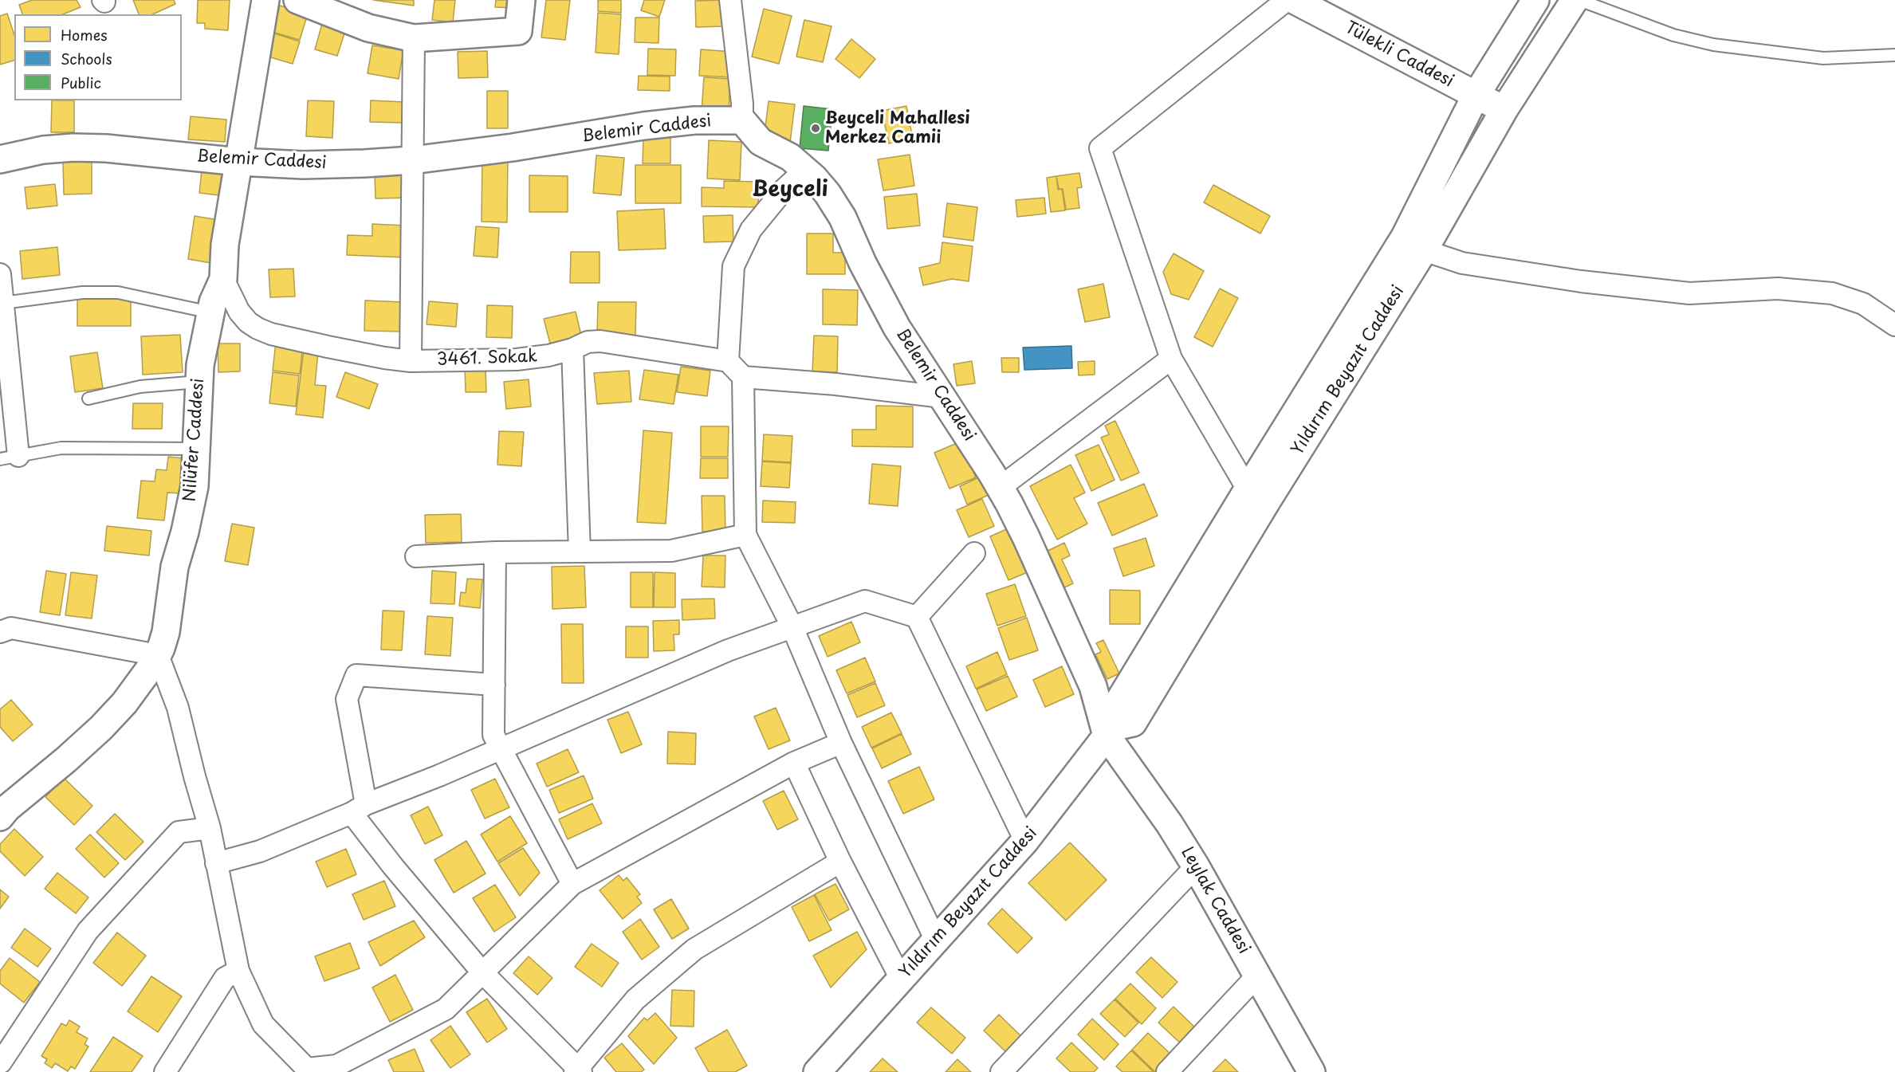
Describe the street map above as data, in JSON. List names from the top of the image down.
{
  "streets": {
    "street": [
      "Tülekli Caddesi",
      "Belemir Caddesi",
      "3461. Sokak",
      "Yıldırım Beyazıt Caddesi",
      "Nilüfer Caddesi",
      "Leylak Caddesi"
    ]
  },
  "crossings": [
    ["Tülekli Caddesi", "Yıldırım Beyazıt Caddesi"],
    ["Belemir Caddesi", "Yıldırım Beyazıt Caddesi"],
    ["Belemir Caddesi", "Nilüfer Caddesi"],
    ["Belemir Caddesi", "Leylak Caddesi"],
    ["3461. Sokak", "Nilüfer Caddesi"],
    ["Yıldırım Beyazıt Caddesi", "Leylak Caddesi"]
  ],
  "districts": ["Beyceli"],
  "places": ["Beyceli Mahallesi Merkez Camii"],
  "legend": ["Homes", "Schools", "Public"]
}
